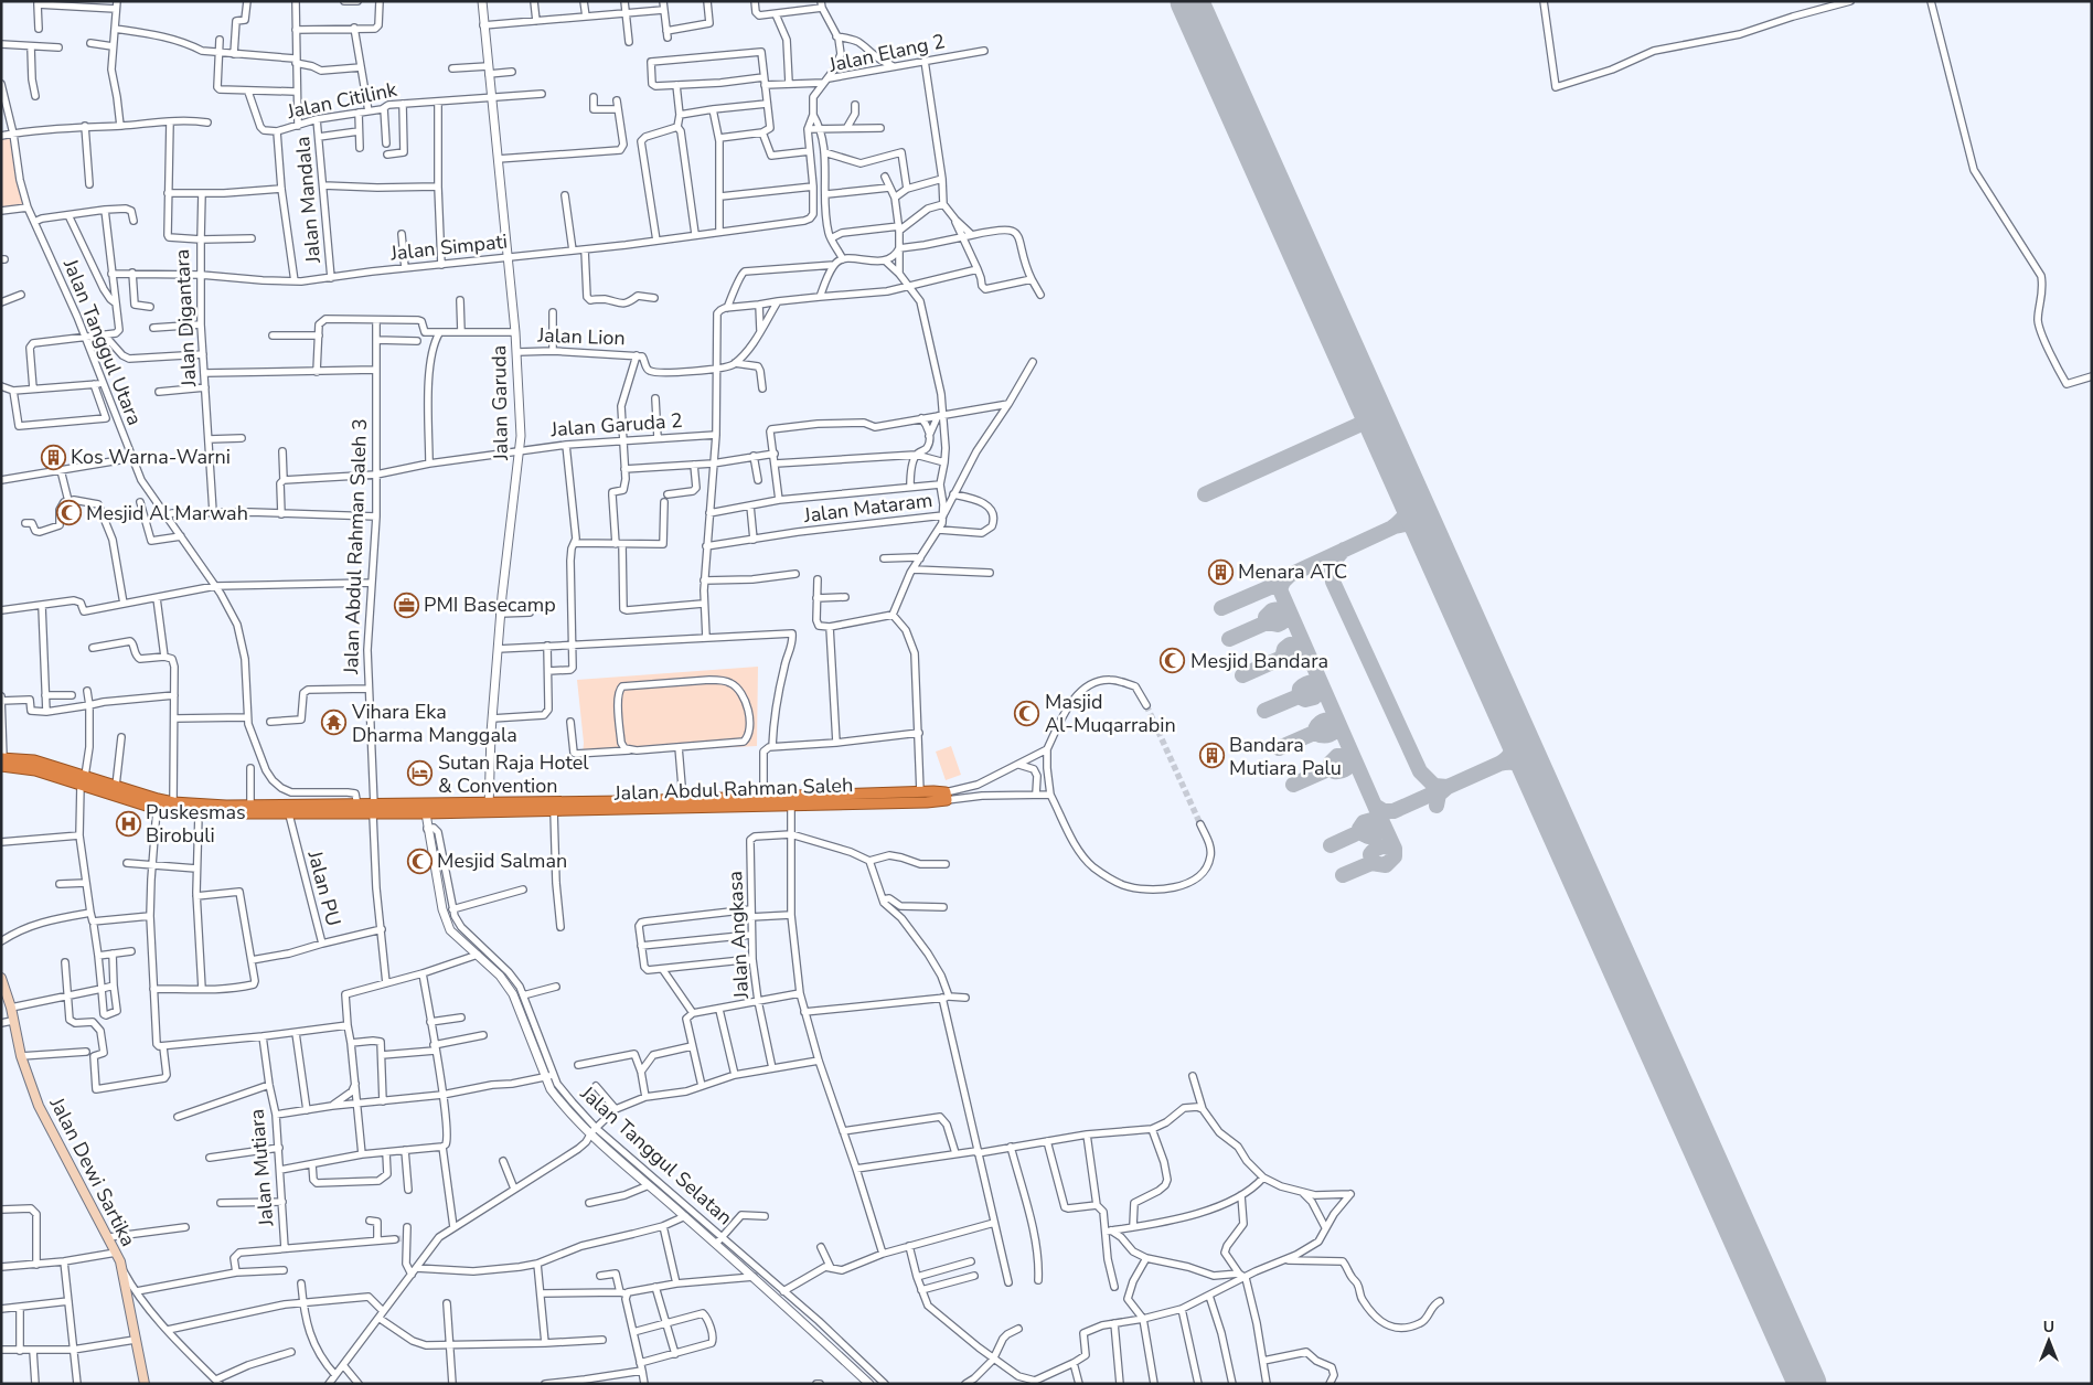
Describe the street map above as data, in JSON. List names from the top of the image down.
{
  "streets": {
    "highway": ["Jalan Abdul Rahman Saleh"],
    "main road": ["Jalan Dewi Sartika"],
    "street": [
      "Jalan Elang 2",
      "Jalan Citilink",
      "Jalan Mandala",
      "Jalan Simpati",
      "Jalan Digantara",
      "Jalan Lion",
      "Jalan Tanggul Utara",
      "Jalan Garuda",
      "Jalan Garuda 2",
      "Jalan Mataram",
      "Jalan Abdul Rahman Saleh 3",
      "Jalan PU",
      "Jalan Angkasa",
      "Jalan Tanggul Selatan",
      "Jalan Mutiara"
    ]
  },
  "crossings": [
    ["Jalan Elang 2", "Jalan Simpati"],
    ["Jalan Citilink", "Jalan Mandala"],
    ["Jalan Citilink", "Jalan Garuda"],
    ["Jalan Mandala", "Jalan Simpati"],
    ["Jalan Simpati", "Jalan Digantara"],
    ["Jalan Simpati", "Jalan Garuda"],
    ["Jalan Lion", "Jalan Garuda"],
    ["Jalan Tanggul Utara", "Jalan Abdul Rahman Saleh"],
    ["Jalan Garuda", "Jalan Garuda 2"],
    ["Jalan Garuda", "Jalan Abdul Rahman Saleh"],
    ["Jalan Garuda 2", "Jalan Abdul Rahman Saleh 3"],
    ["Jalan Abdul Rahman Saleh 3", "Jalan Abdul Rahman Saleh"],
    ["Jalan Abdul Rahman Saleh", "Jalan PU"],
    ["Jalan Abdul Rahman Saleh", "Jalan Tanggul Selatan"]
  ],
  "places": {
    "building": ["Kos Warna-Warni", "Menara ATC", "Bandara Mutiara Palu"],
    "mosque": [
      "Mesjid Al Marwah",
      "Mesjid Bandara",
      "Masjid Al-Muqarrabin",
      "Mesjid Salman"
    ],
    "office": ["PMI Basecamp"],
    "temple": ["Vihara Eka Dharma Manggala"],
    "hotel": ["Sutan Raja Hotel & Convention"],
    "hospital": ["Puskesmas Birobuli"]
  },
  "north": "top"
}
